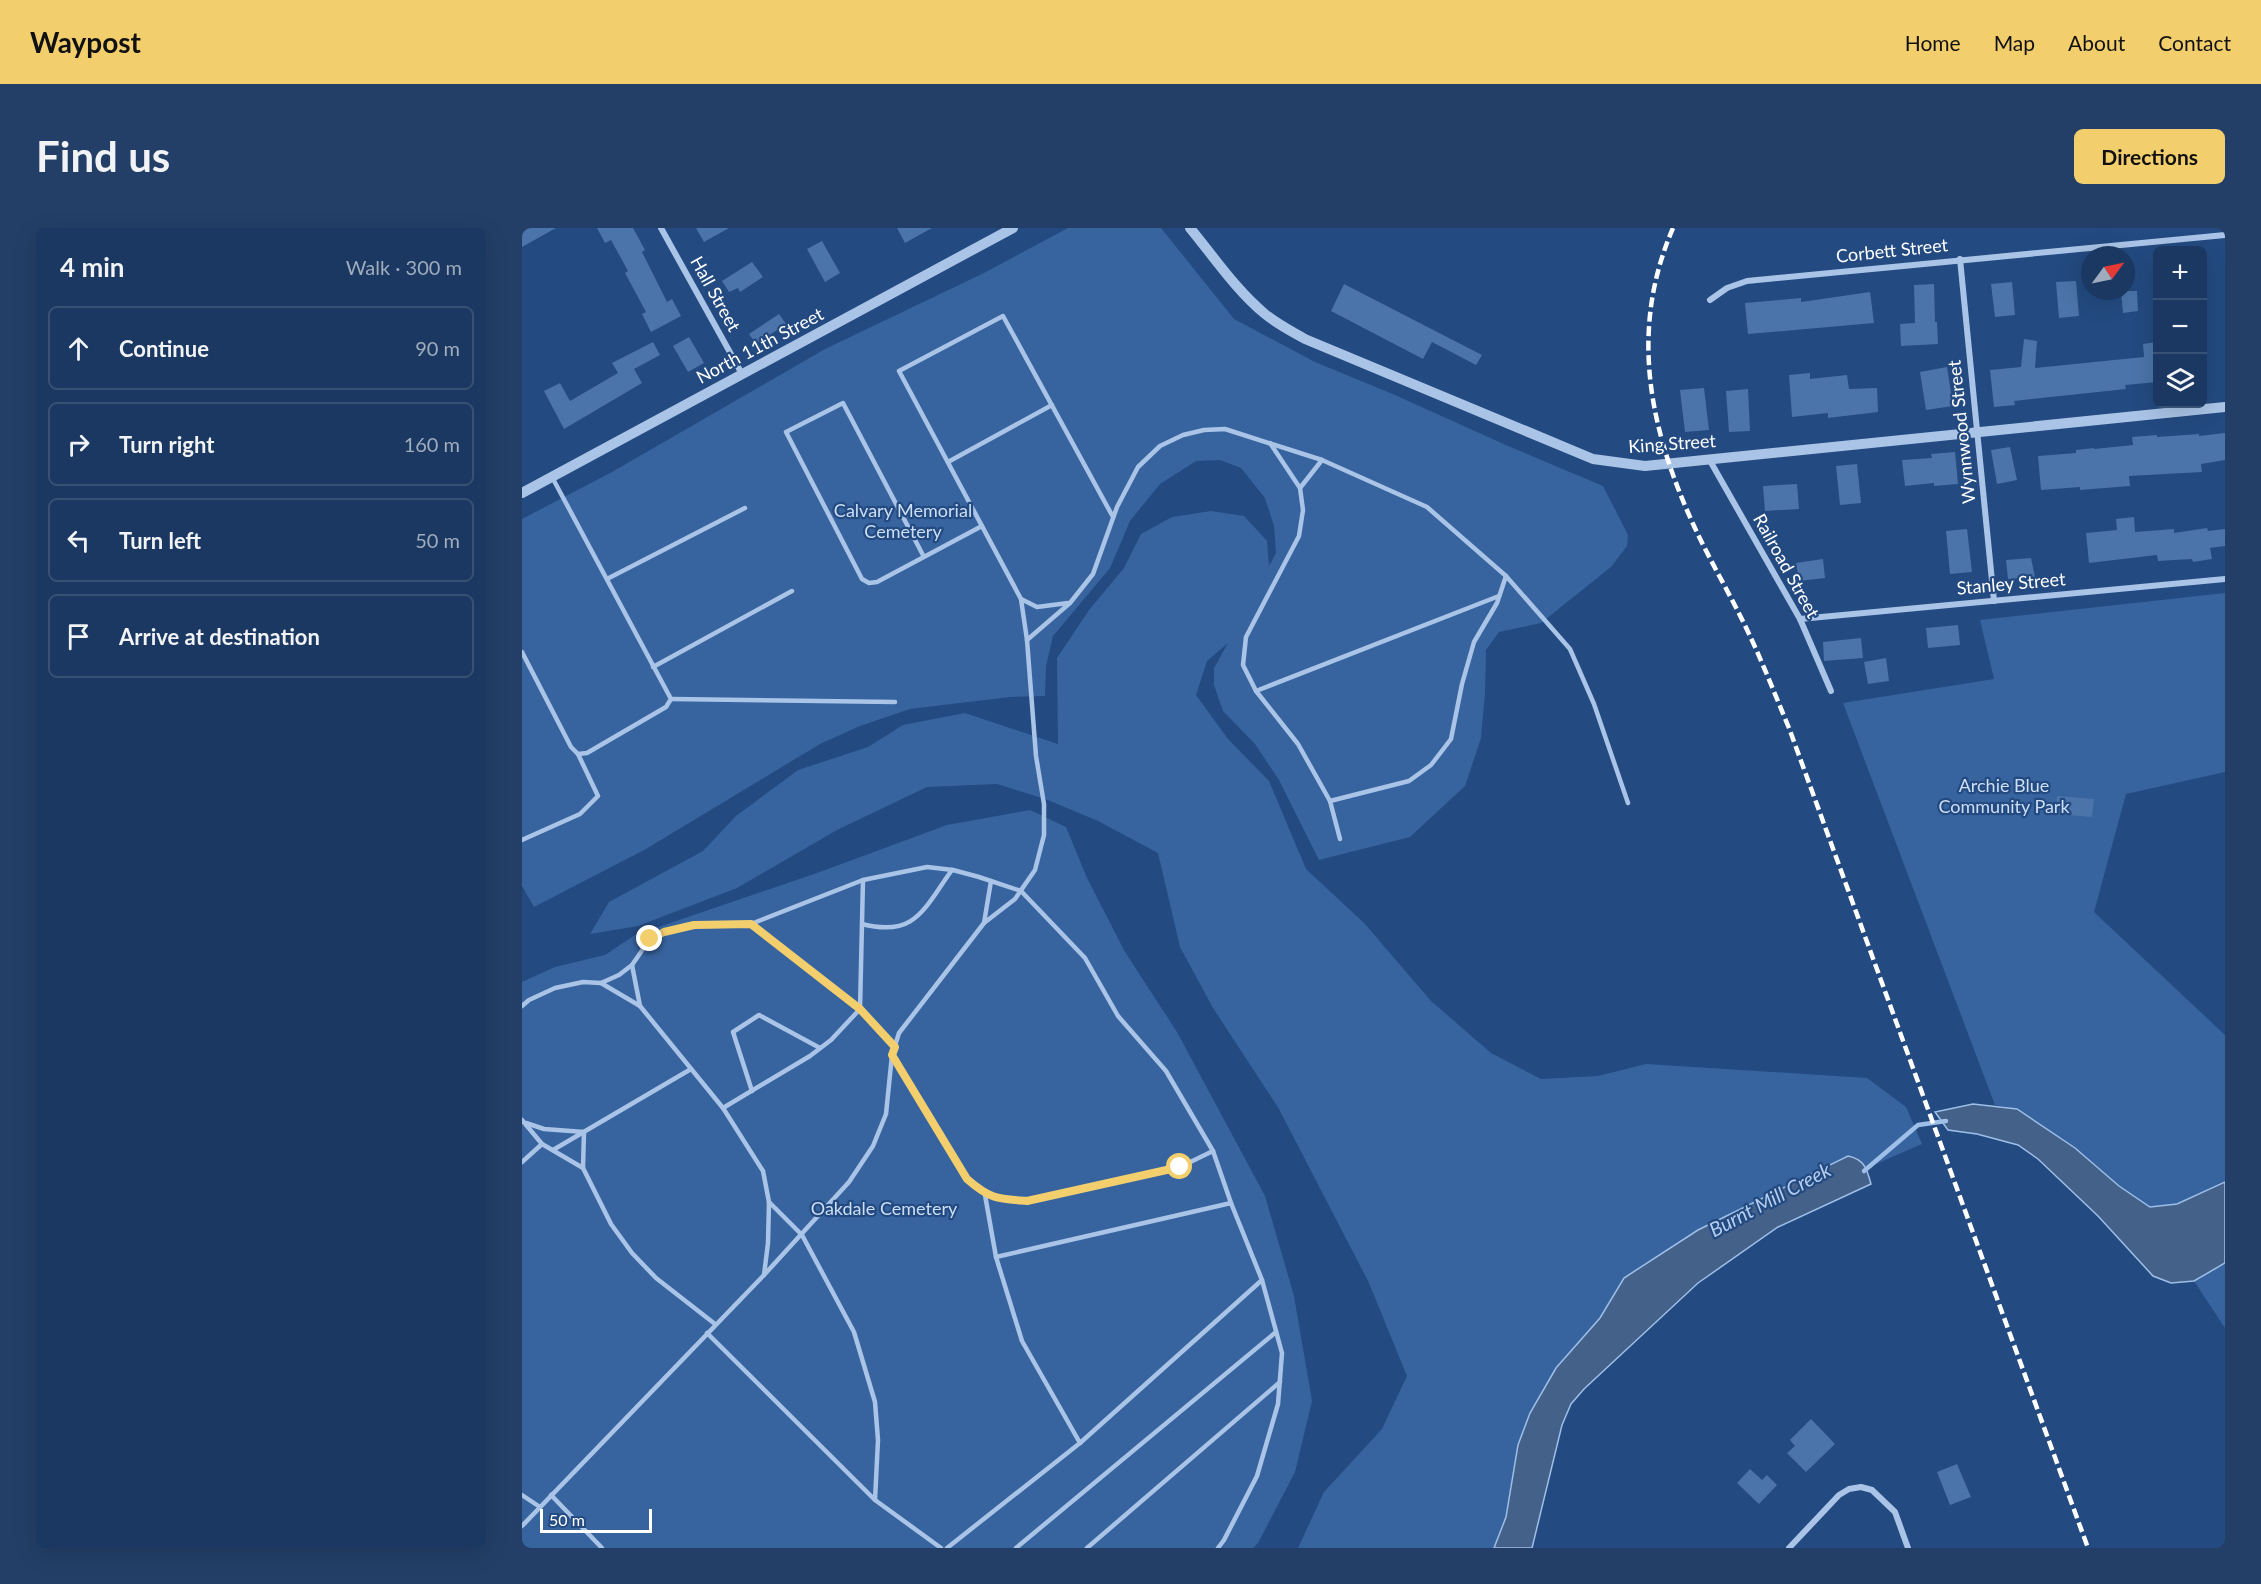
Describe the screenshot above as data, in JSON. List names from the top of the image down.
{
  "streets": {
    "street": [
      "Corbett Street",
      "Hall Street",
      "North 11th Street",
      "Wynnwood Street",
      "King Street",
      "Railroad Street",
      "Stanley Street"
    ]
  },
  "crossings": [
    ["Corbett Street", "Wynnwood Street"],
    ["Hall Street", "North 11th Street"],
    ["Wynnwood Street", "King Street"],
    ["Wynnwood Street", "Stanley Street"],
    ["King Street", "Railroad Street"],
    ["Railroad Street", "Stanley Street"]
  ],
  "water": ["Burnt Mill Creek"],
  "parks": ["Calvary Memorial Cemetery", "Archie Blue Community Park", "Oakdale Cemetery"],
  "scale_bar": "50 m",
  "north": "top right",
  "page": {
    "header": "Waypost",
    "nav": [
      "Home",
      "Map",
      "About",
      "Contact"
    ],
    "buttons": "Directions",
    "title": "Find us",
    "heading": ["4 min", "Walk · 300 m"],
    "map_buttons": ["+", "−"],
    "list": [
      ["Continue", "90 m"],
      ["Turn right", "160 m"],
      ["Turn left", "50 m"],
      "Arrive at destination"
    ],
    "scale": "50 m"
  }
}
